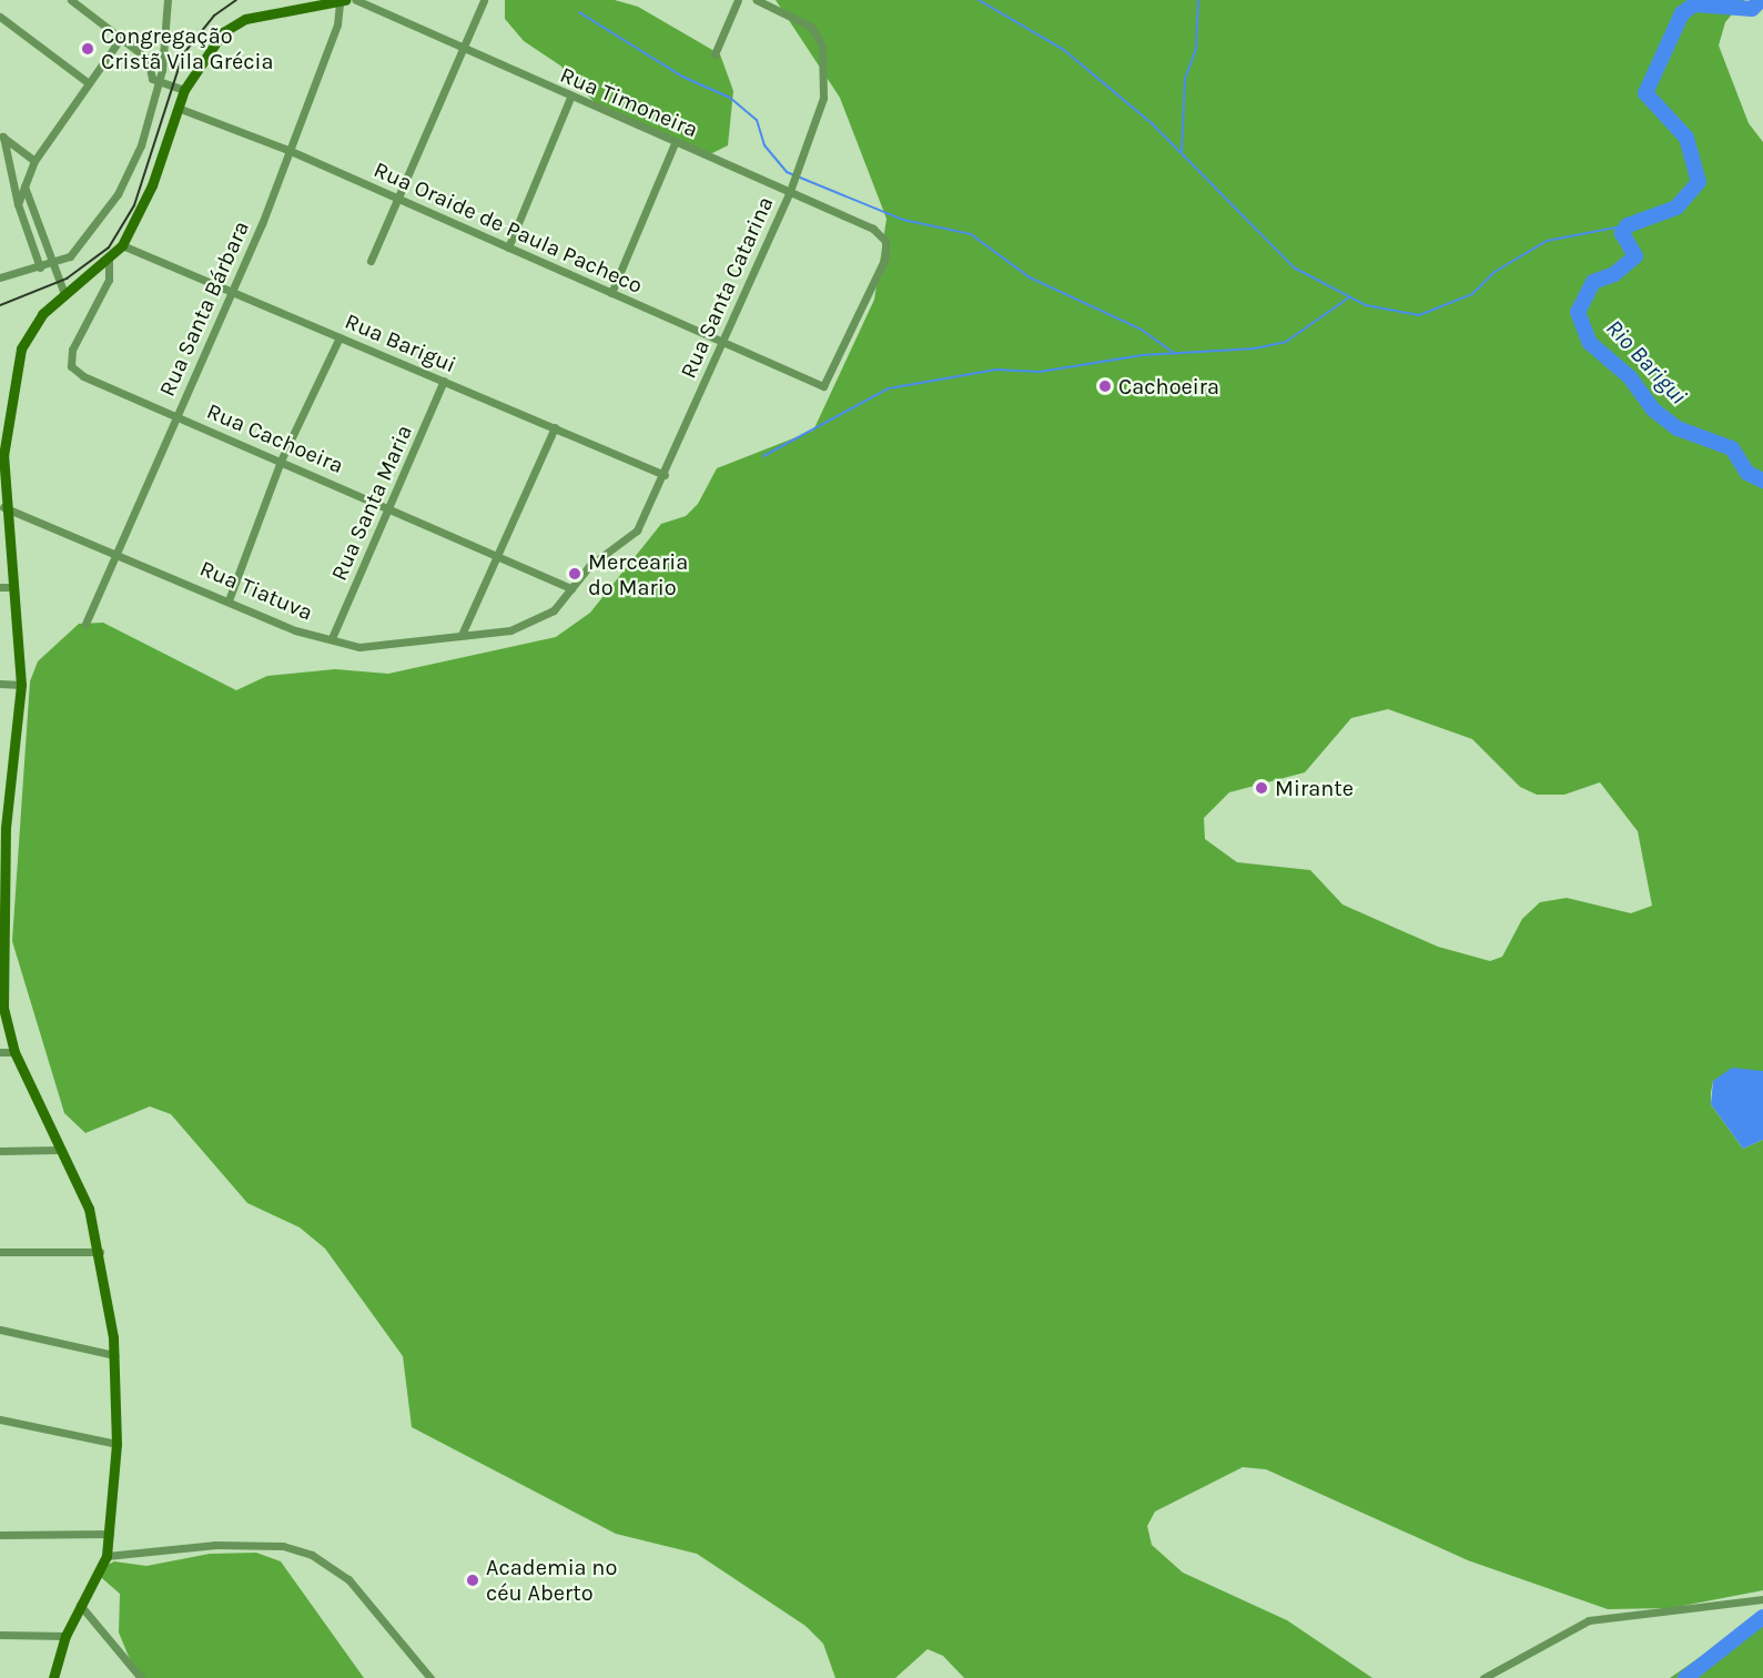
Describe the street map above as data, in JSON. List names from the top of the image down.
{
  "streets": {
    "street": [
      "Rua Timoneira",
      "Rua Oraide de Paula Pacheco",
      "Rua Santa Catarina",
      "Rua Santa Bárbara",
      "Rua Barigui",
      "Rua Cachoeira",
      "Rua Santa Maria",
      "Rua Tiatuva"
    ]
  },
  "crossings": [
    ["Rua Timoneira", "Rua Oraide de Paula Pacheco"],
    ["Rua Timoneira", "Rua Santa Catarina"],
    ["Rua Oraide de Paula Pacheco", "Rua Santa Catarina"],
    ["Rua Oraide de Paula Pacheco", "Rua Santa Bárbara"],
    ["Rua Santa Catarina", "Rua Barigui"],
    ["Rua Santa Catarina", "Rua Cachoeira"],
    ["Rua Santa Catarina", "Rua Tiatuva"],
    ["Rua Santa Bárbara", "Rua Barigui"],
    ["Rua Santa Bárbara", "Rua Cachoeira"],
    ["Rua Santa Bárbara", "Rua Tiatuva"],
    ["Rua Barigui", "Rua Santa Maria"],
    ["Rua Cachoeira", "Rua Santa Maria"],
    ["Rua Cachoeira", "Rua Tiatuva"],
    ["Rua Santa Maria", "Rua Tiatuva"]
  ],
  "water": ["Rio Barigui"],
  "places": [
    "Congregação Cristã Vila Grécia",
    "Cachoeira",
    "Mercearia do Mario",
    "Mirante",
    "Academia no céu Aberto"
  ]
}
